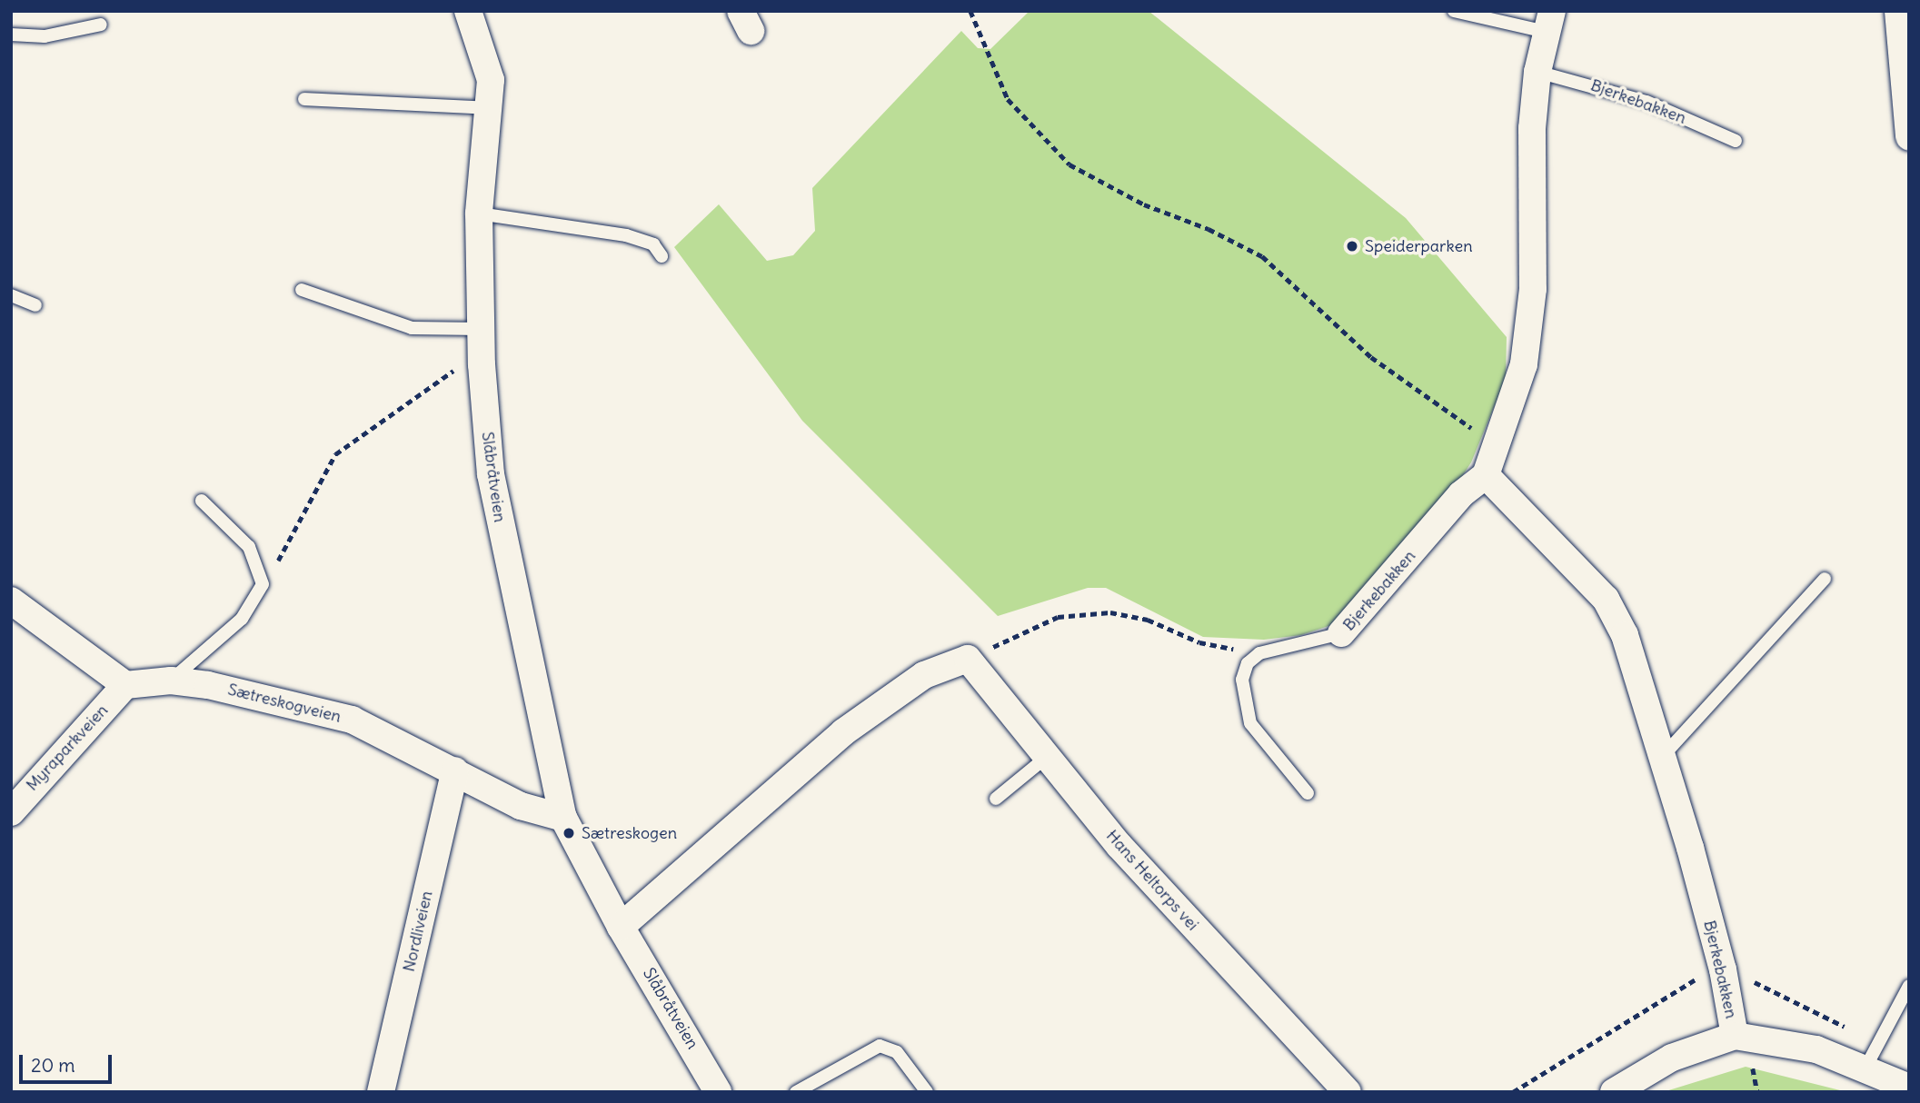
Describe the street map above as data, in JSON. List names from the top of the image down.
{
  "streets": {
    "street": [
      "Bjerkebakken",
      "Slåbråtveien",
      "Sætreskogveien",
      "Myraparkveien",
      "Hans Heltorps vei",
      "Nordliveien"
    ]
  },
  "crossings": [
    ["Slåbråtveien", "Sætreskogveien"],
    ["Sætreskogveien", "Myraparkveien"],
    ["Sætreskogveien", "Nordliveien"]
  ],
  "places": ["Speiderparken", "Sætreskogen"],
  "scale_bar": "20 m"
}
